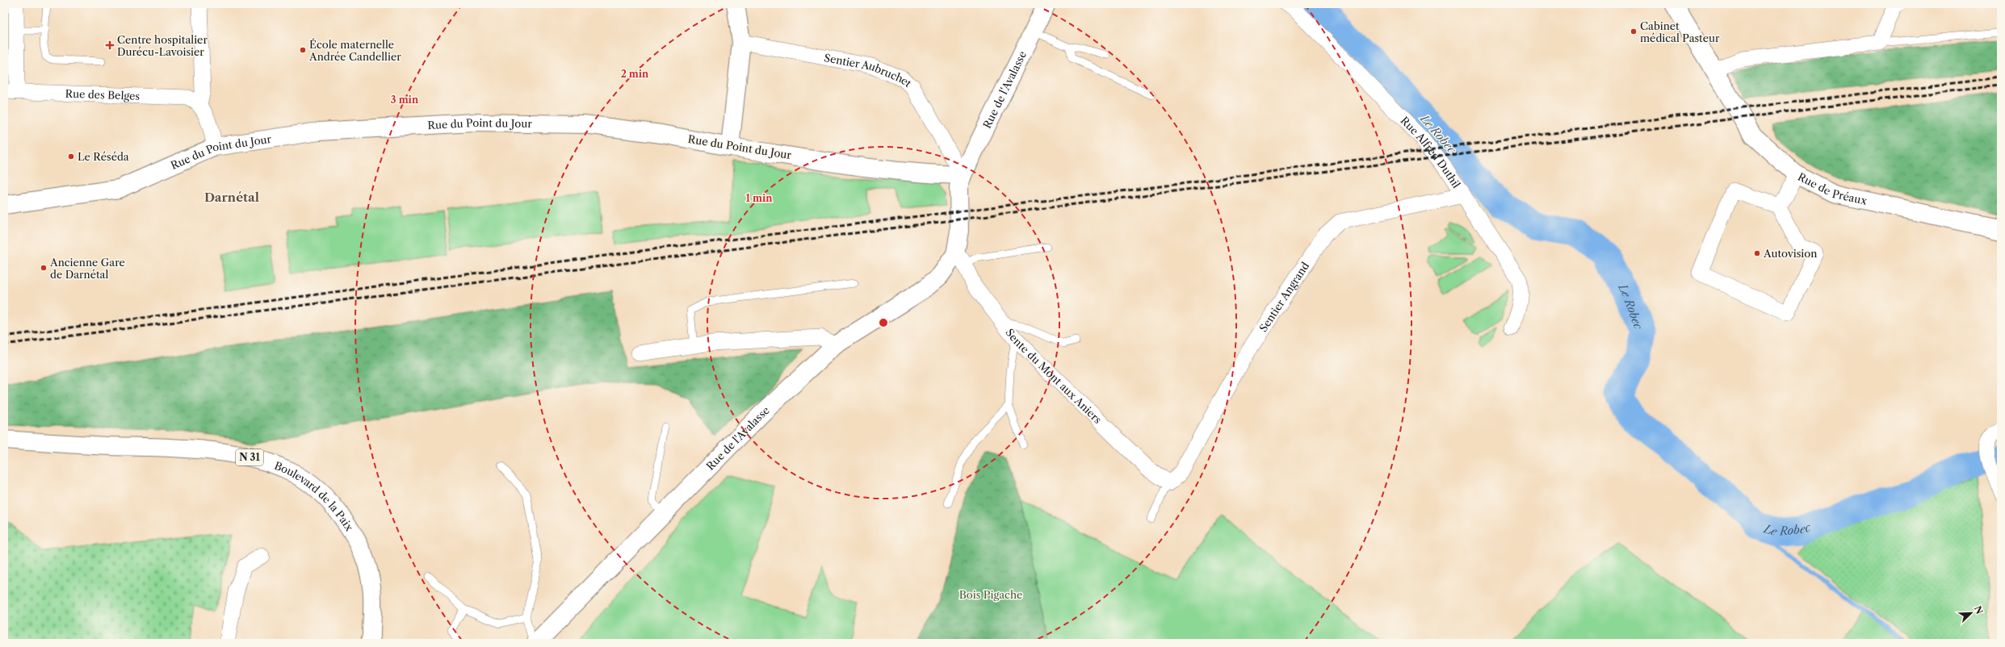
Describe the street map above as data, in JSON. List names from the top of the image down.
{
  "streets": {
    "main road": [
      "Rue de l'Avalasse",
      "Rue du Point du Jour",
      "Rue de Préaux",
      "N 31",
      "Boulevard de la Paix"
    ],
    "street": [
      "Sentier Aubruchet",
      "Rue des Belges",
      "Rue Alfred Duthil",
      "Sentier Angrand",
      "Sente du Mont aux Aniers"
    ]
  },
  "crossings": [
    ["Sentier Aubruchet", "Rue de l'Avalasse"],
    ["Sentier Aubruchet", "Rue du Point du Jour"],
    ["Rue de l'Avalasse", "Rue du Point du Jour"],
    ["Rue de l'Avalasse", "Sente du Mont aux Aniers"],
    ["Rue Alfred Duthil", "Sentier Angrand"],
    ["Sentier Angrand", "Sente du Mont aux Aniers"]
  ],
  "districts": ["Darnétal"],
  "water": ["Le Robec"],
  "parks": ["Bois Pigache"],
  "places": {
    "other": [
      "Cabinet médical Pasteur",
      "École maternelle Andrée Candellier",
      "Le Réséda",
      "Autovision",
      "Ancienne Gare de Darnétal"
    ],
    "health": ["Centre hospitalier Durécu-Lavoisier"]
  },
  "north": "top right",
  "rings": ["2 min", "3 min", "1 min"]
}
